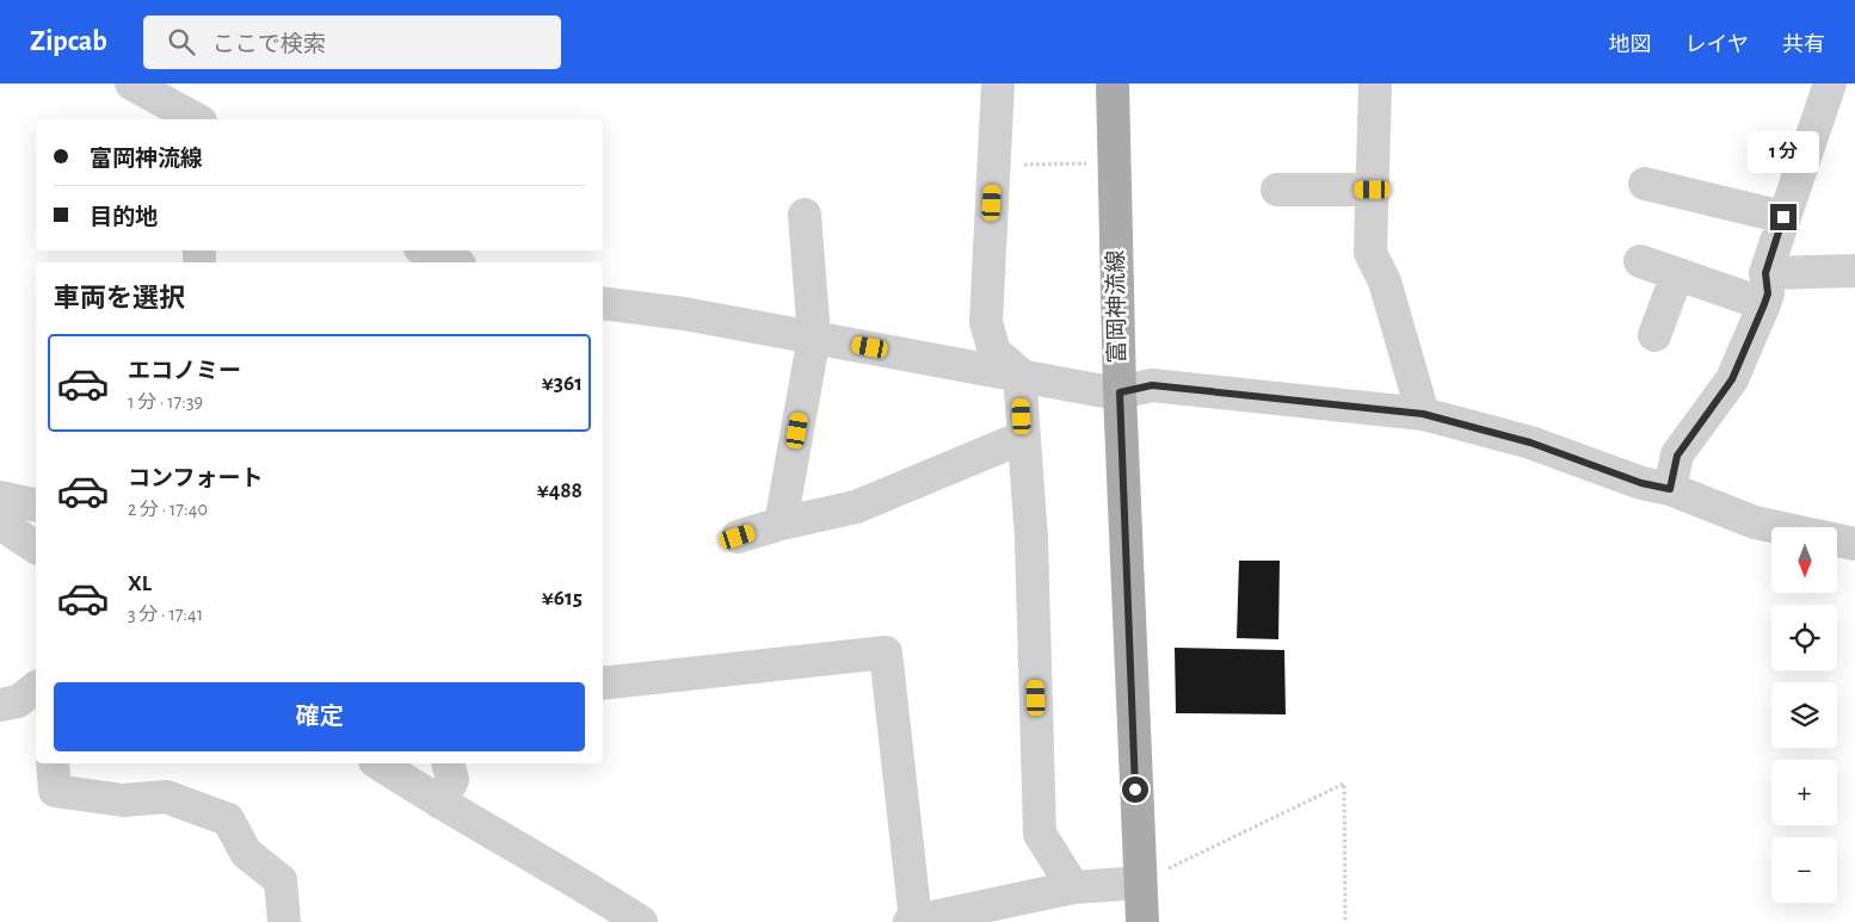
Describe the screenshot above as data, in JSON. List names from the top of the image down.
{
  "streets": {
    "main road": ["富岡神流線"]
  },
  "north": "bottom",
  "page": {
    "header": "Zipcab",
    "search": "ここで検索",
    "nav": ["地図", "レイヤ", "共有"],
    "banner": ["富岡神流線", "目的地"],
    "bubble": "1 分",
    "heading": "車両を選択",
    "list": [
      {
        "name": "エコノミー",
        "note": "1 分 · 17:39",
        "value": "¥361"
      },
      {
        "name": "コンフォート",
        "note": "2 分 · 17:40",
        "value": "¥488"
      },
      {
        "name": "XL",
        "note": "3 分 · 17:41",
        "value": "¥615"
      }
    ],
    "map_buttons": ["+", "−"],
    "buttons": "確定"
  }
}
